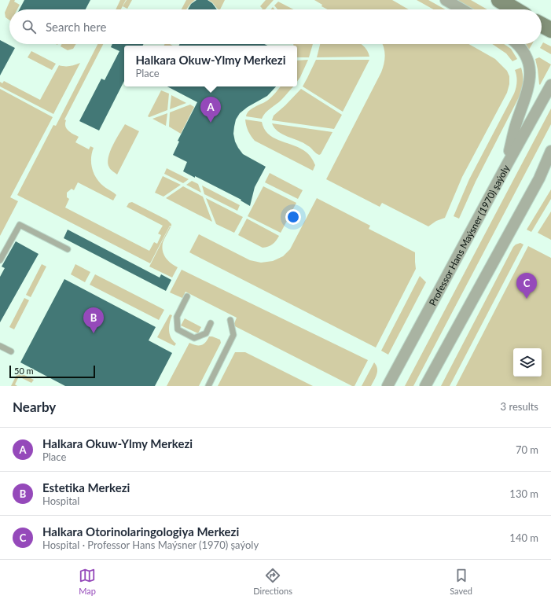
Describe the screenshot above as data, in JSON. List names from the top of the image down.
{
  "streets": {
    "street": ["Professor Hans Maýsner (1970) şaýoly"]
  },
  "scale_bar": "50 m",
  "page": {
    "search": "Search here",
    "popup": ["Halkara Okuw-Ylmy Merkezi", "Place"],
    "pins": ["A", "C", "B"],
    "scale": "50 m",
    "heading": ["Nearby", "3 results"],
    "list": [
      {
        "mark": "A",
        "name": "Halkara Okuw-Ylmy Merkezi",
        "note": "Place",
        "value": "70 m"
      },
      {
        "mark": "B",
        "name": "Estetika Merkezi",
        "note": "Hospital",
        "value": "130 m"
      },
      {
        "mark": "C",
        "name": "Halkara Otorinolaringologiya Merkezi",
        "note": "Hospital · Professor Hans Maýsner (1970) şaýoly",
        "value": "140 m"
      }
    ],
    "nav": ["Map", "Directions", "Saved"]
  }
}
